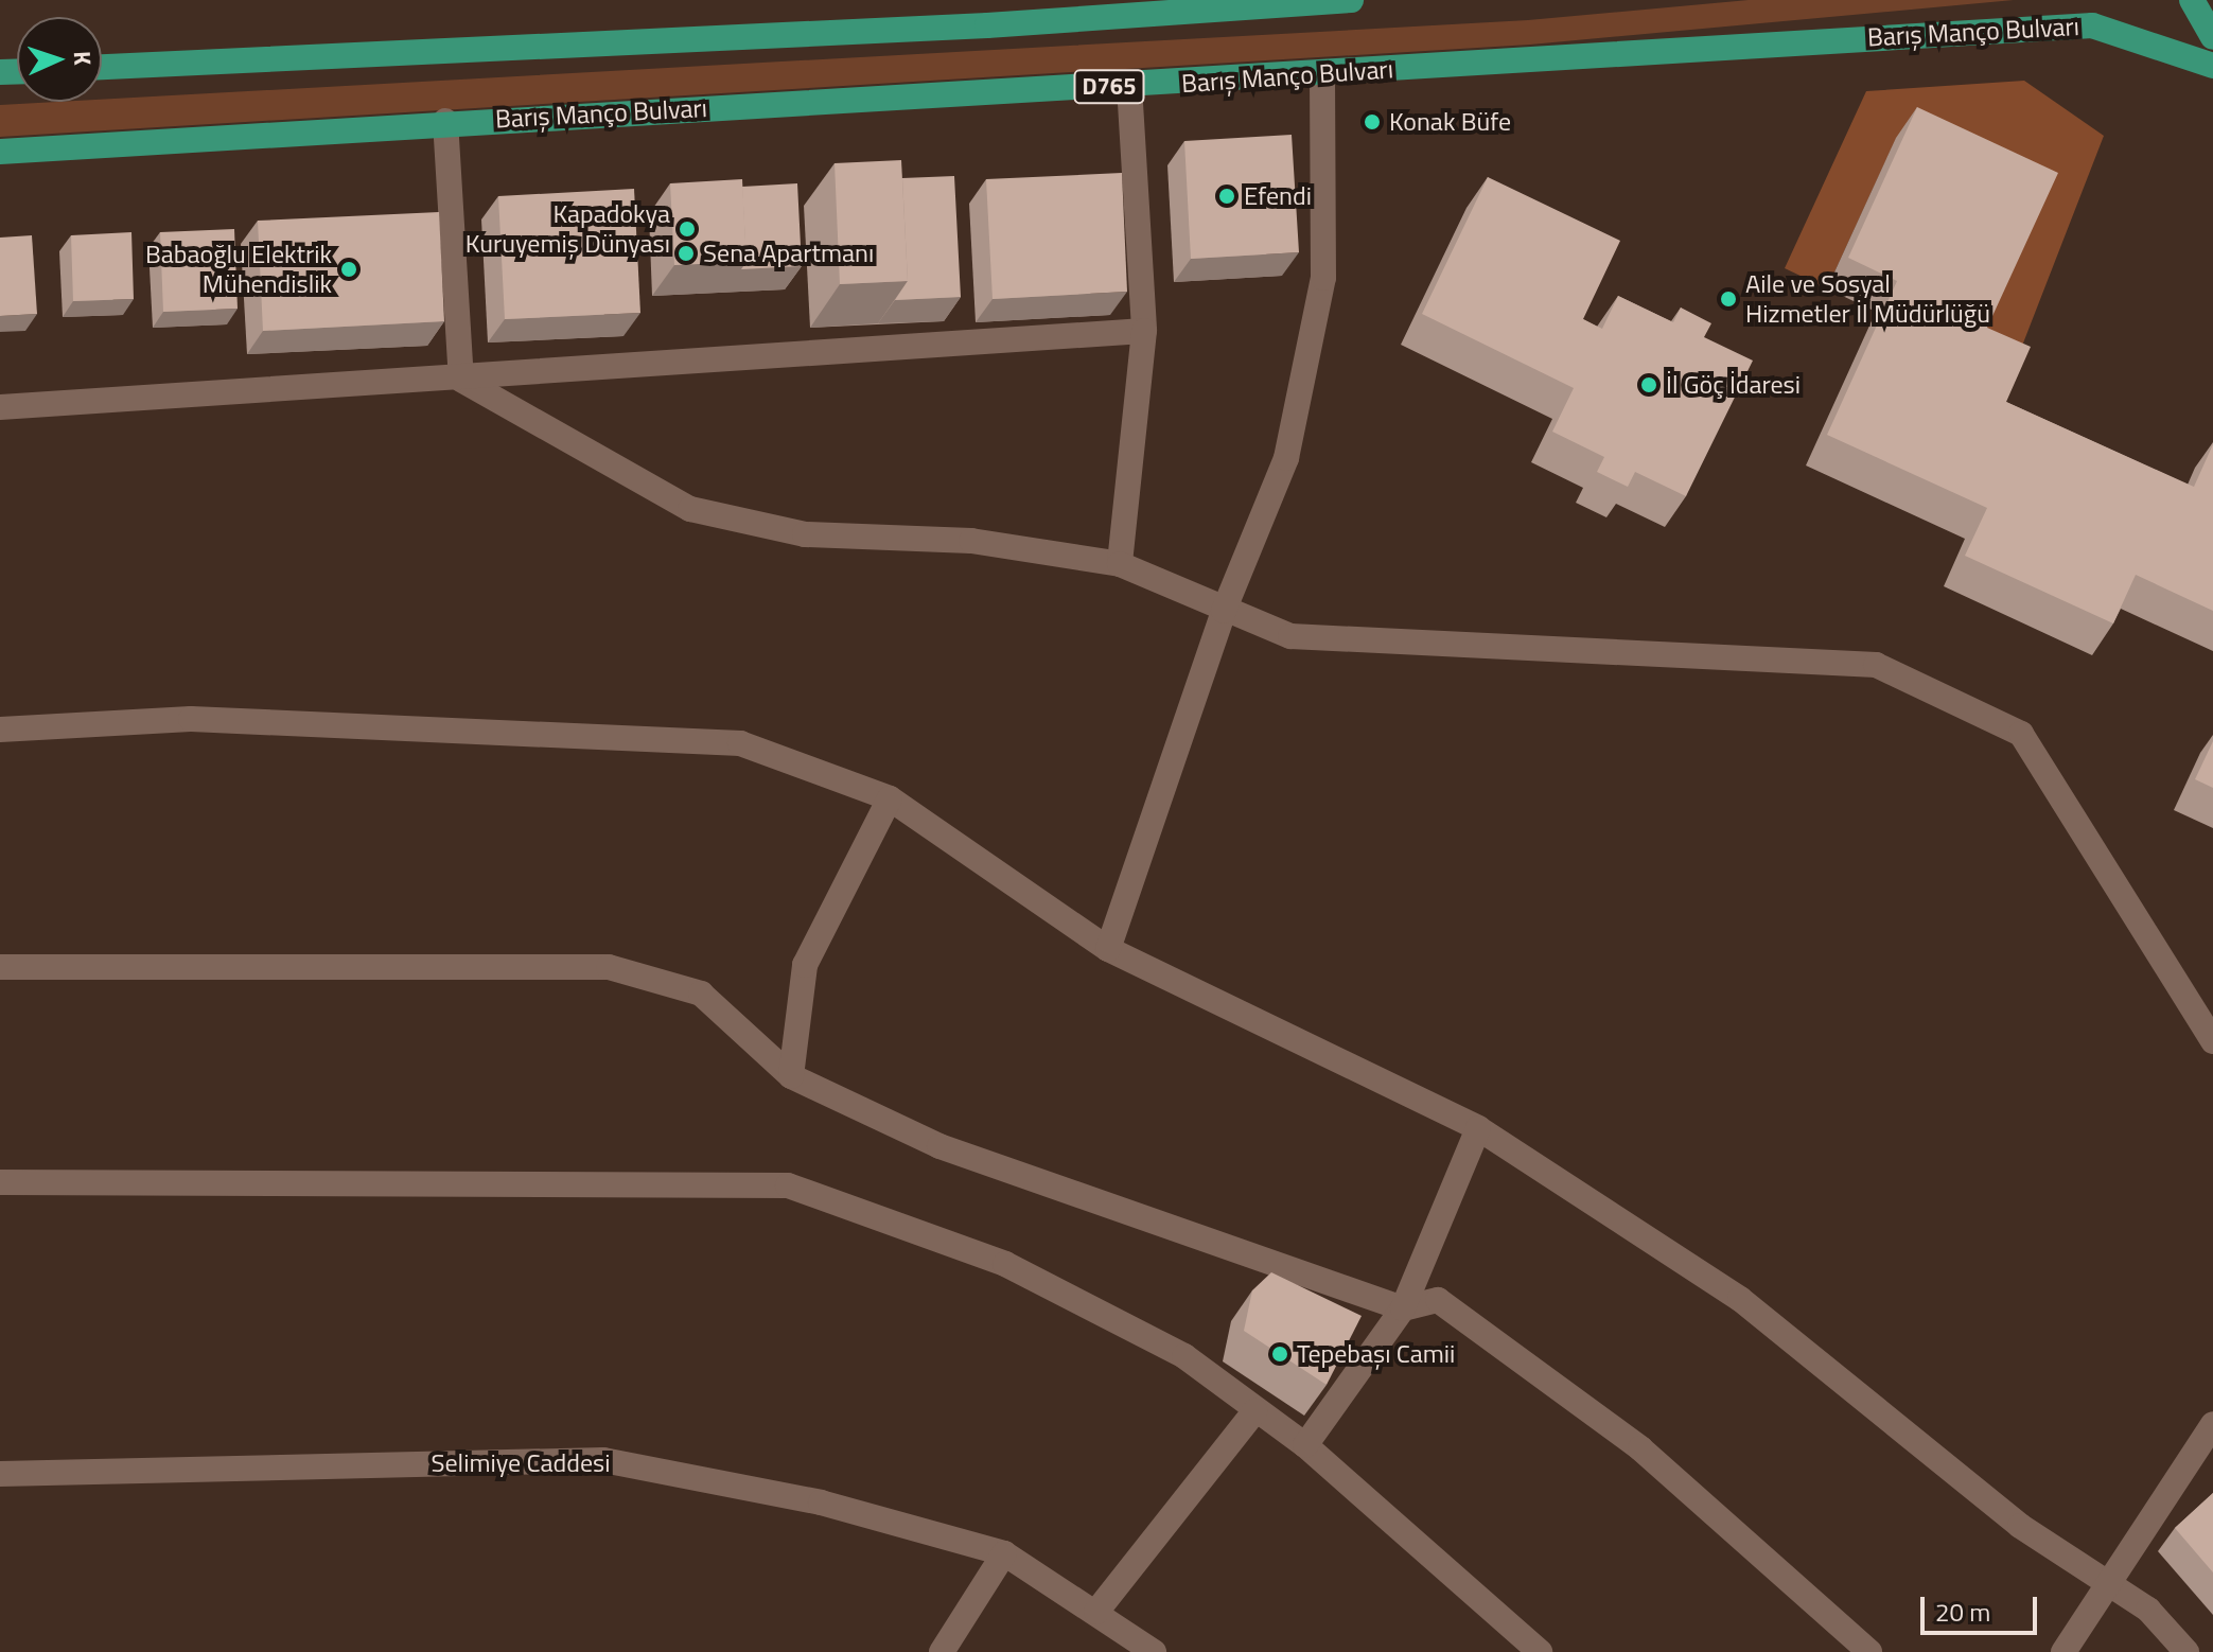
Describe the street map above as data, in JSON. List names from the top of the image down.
{
  "streets": {
    "highway": ["Barış Manço Bulvarı", "D765"],
    "street": ["Selimiye Caddesi"]
  },
  "places": [
    "Konak Büfe",
    "Efendi",
    "Kapadokya Kuruyemiş Dünyası",
    "Sena Apartmanı",
    "Babaoğlu Elektrik Mühendislik",
    "Aile ve Sosyal Hizmetler İl Müdürlüğü",
    "İl Göç İdaresi",
    "Tepebaşı Camii"
  ],
  "scale_bar": "20 m",
  "north": "right"
}
